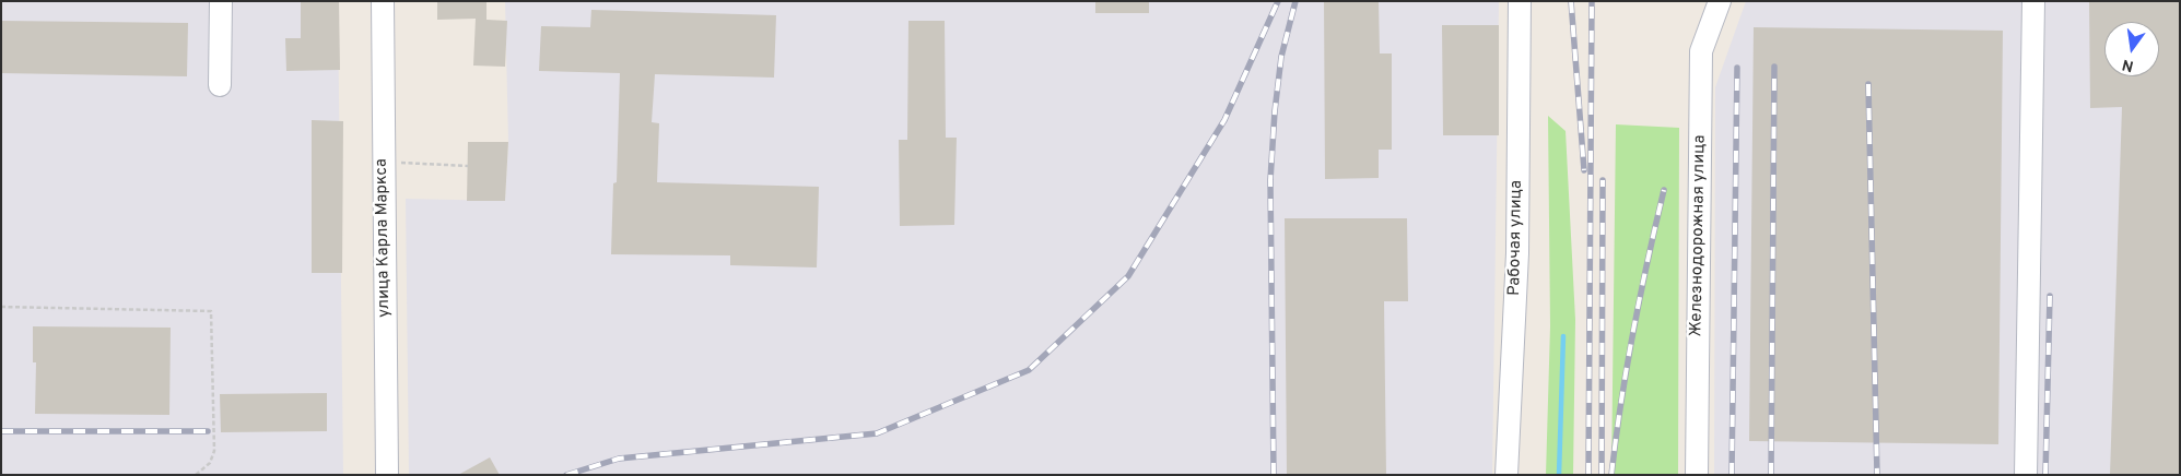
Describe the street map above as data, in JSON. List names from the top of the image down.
{
  "streets": {
    "street": ["Железнодорожная улица", "улица Карла Маркса", "Рабочая улица"]
  },
  "north": "bottom"
}
